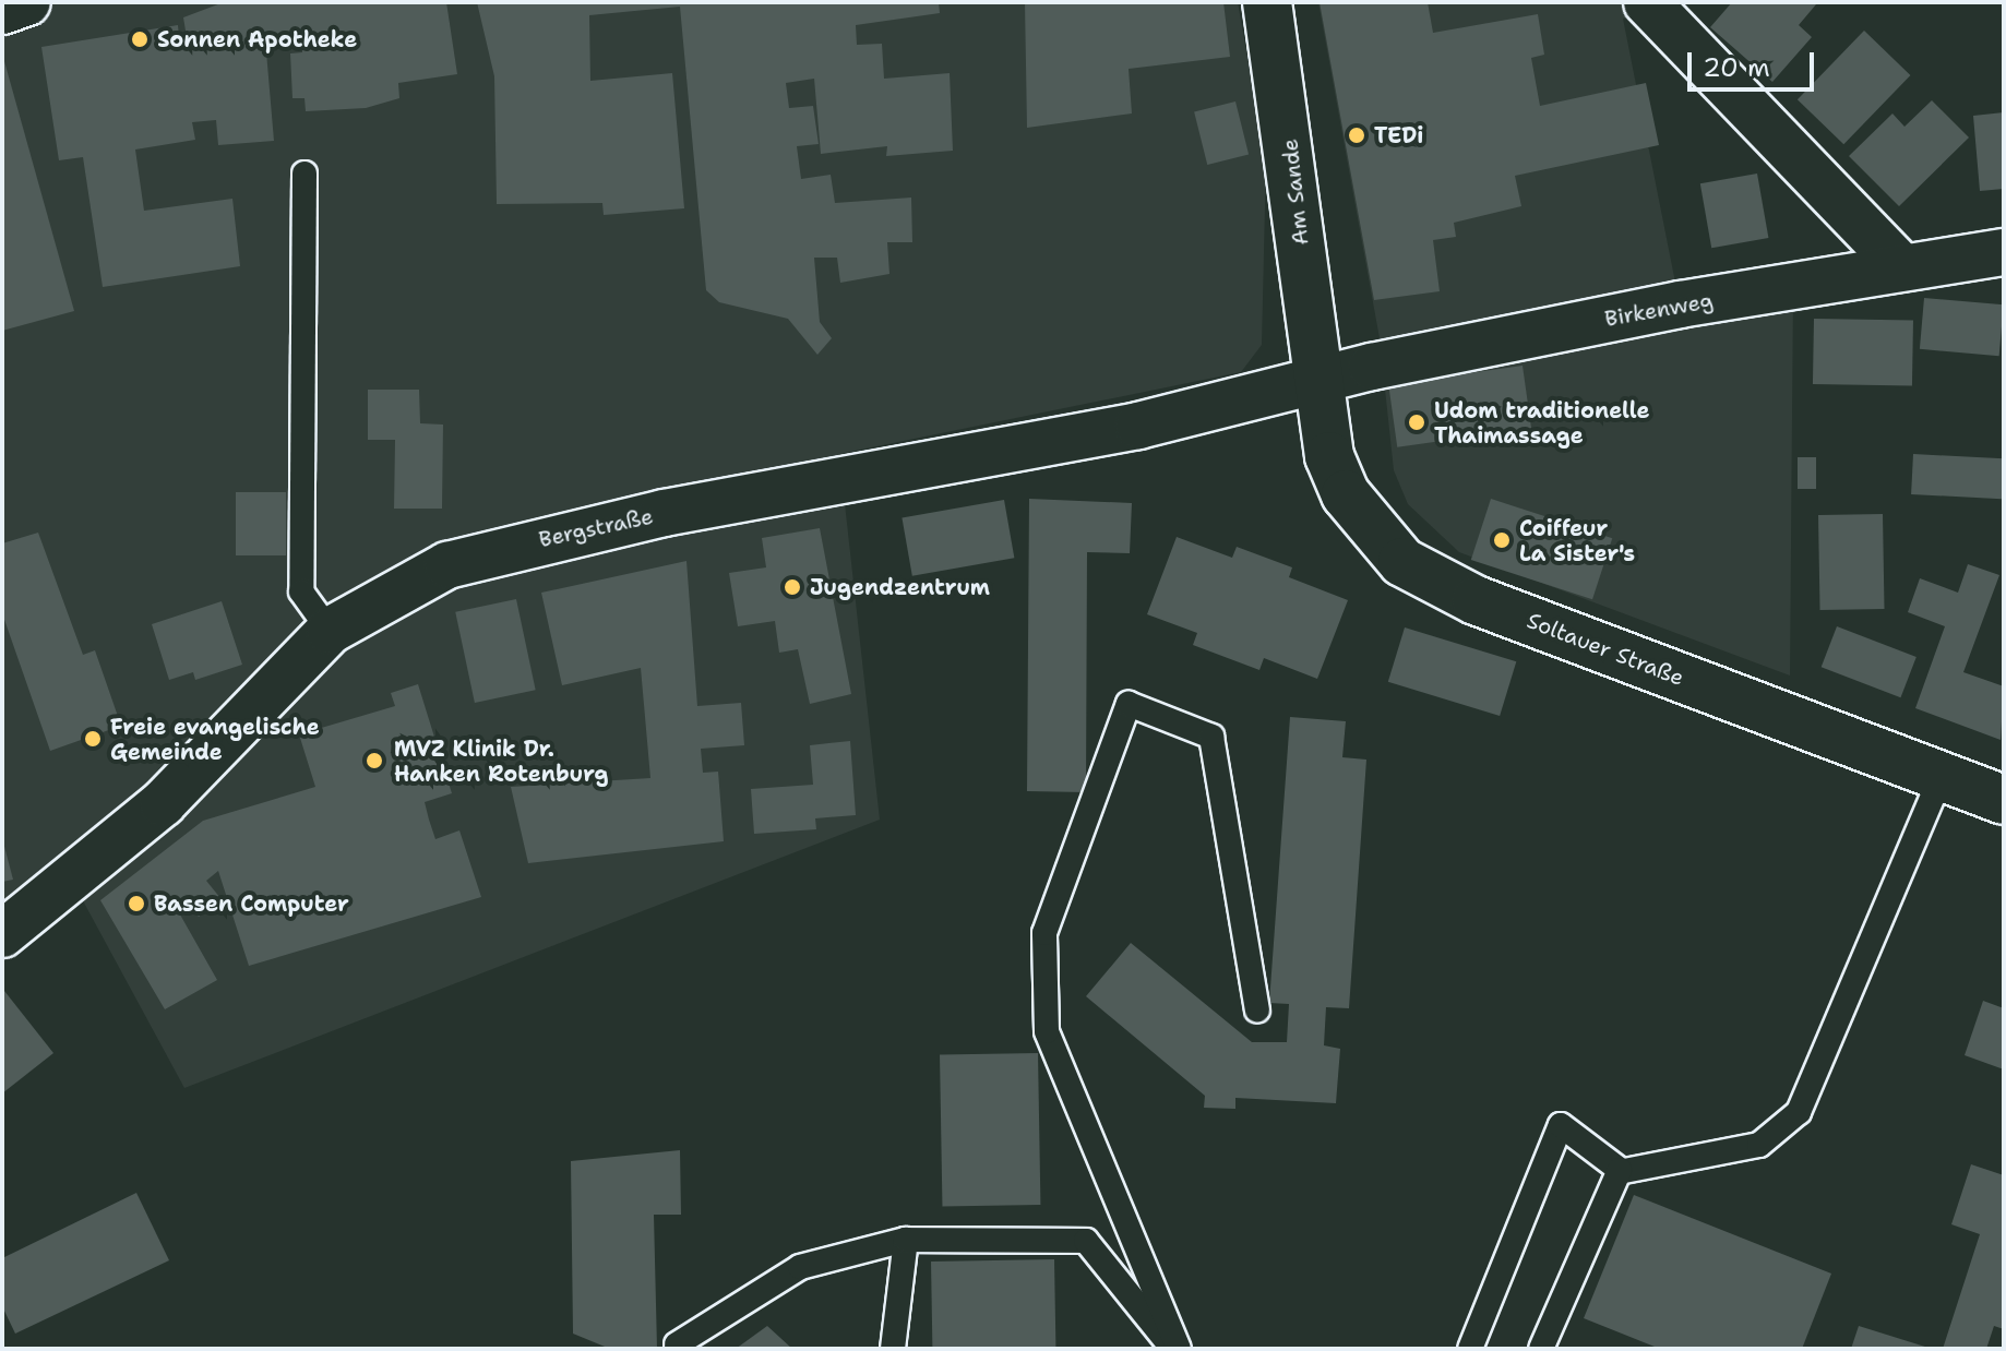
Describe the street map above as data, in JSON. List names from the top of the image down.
{
  "streets": {
    "main road": ["Am Sande", "Soltauer Straße"],
    "street": ["Birkenweg", "Bergstraße"]
  },
  "crossings": [
    ["Am Sande", "Birkenweg"],
    ["Am Sande", "Bergstraße"],
    ["Am Sande", "Soltauer Straße"],
    ["Birkenweg", "Bergstraße"],
    ["Birkenweg", "Soltauer Straße"],
    ["Bergstraße", "Soltauer Straße"]
  ],
  "places": [
    "Sonnen Apotheke",
    "TEDi",
    "Udom traditionelle Thaimassage",
    "Coiffeur La Sister's",
    "Jugendzentrum",
    "Freie evangelische Gemeinde",
    "MVZ Klinik Dr. Hanken Rotenburg",
    "Bassen Computer"
  ],
  "scale_bar": "20 m"
}
